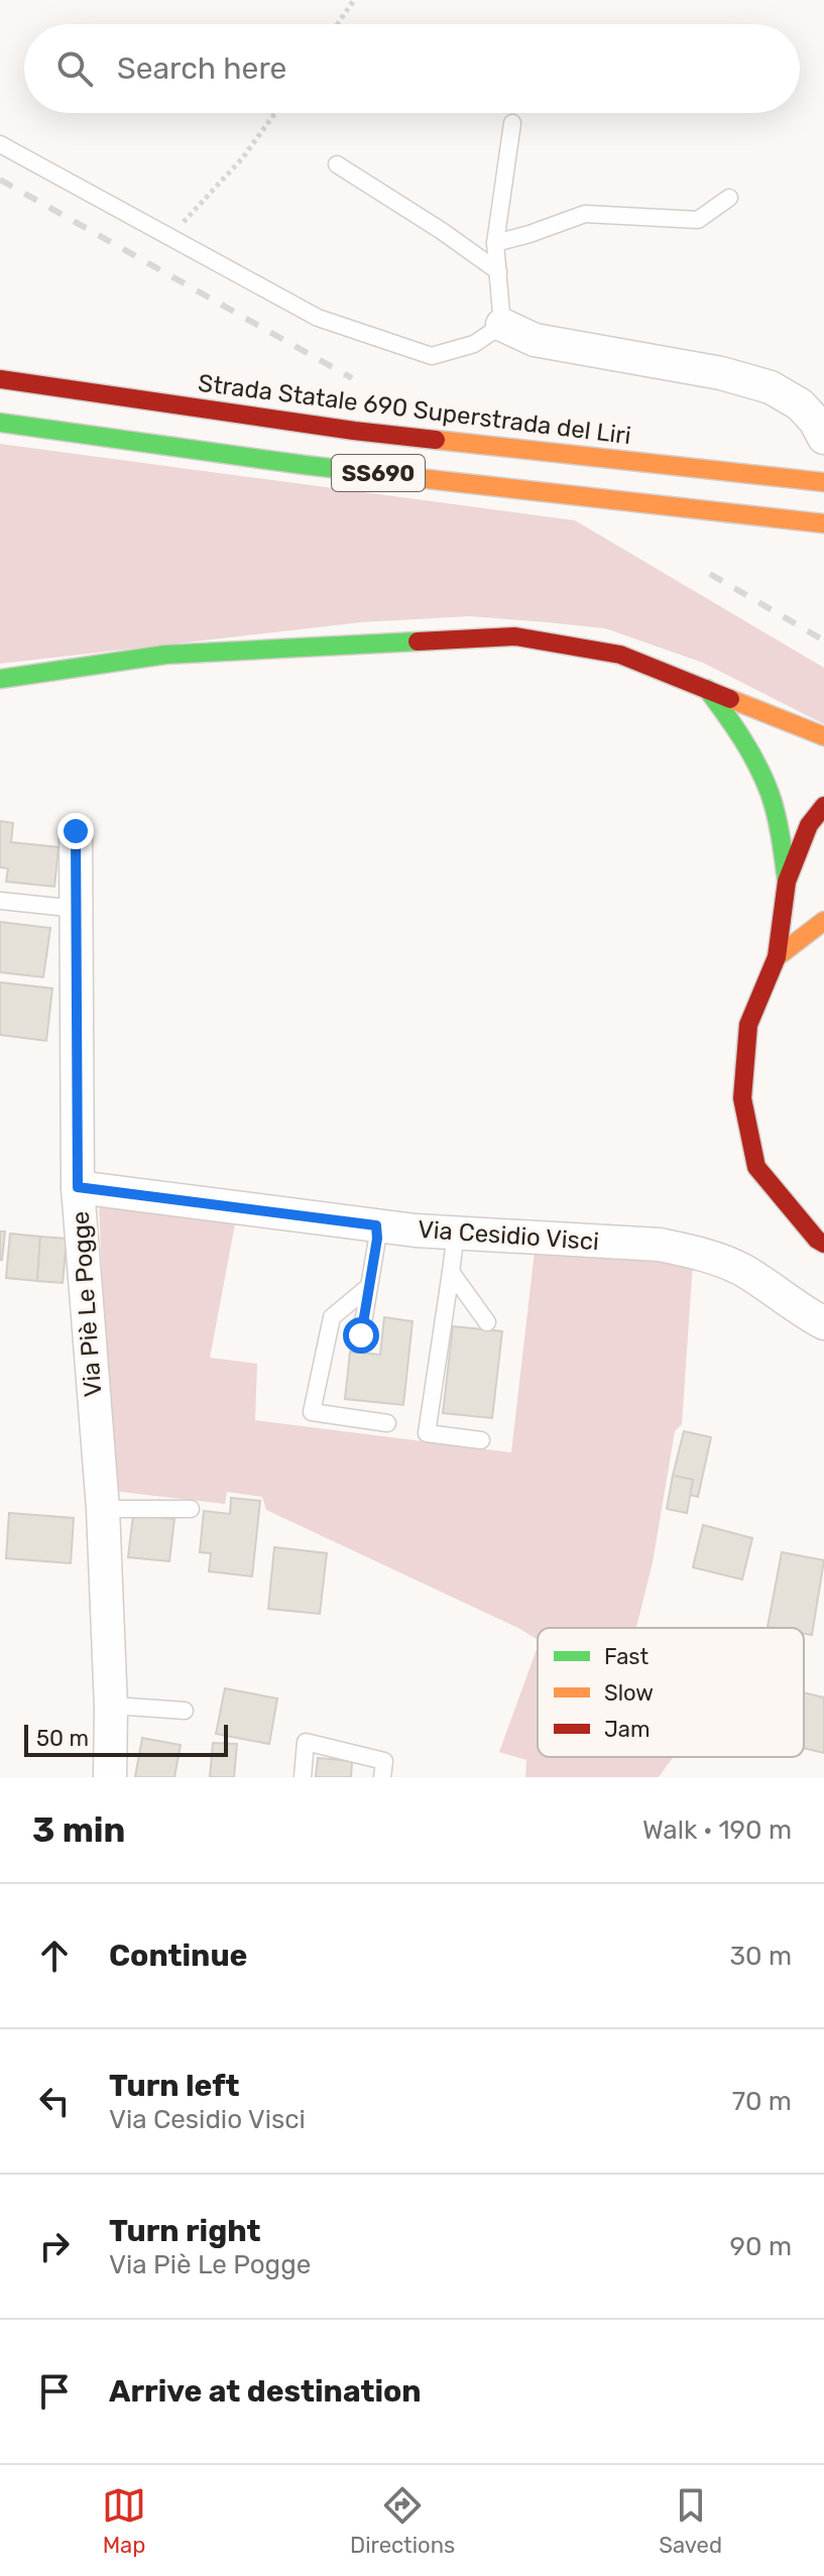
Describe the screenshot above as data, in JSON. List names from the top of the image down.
{
  "streets": {
    "main road": ["Strada Statale 690 Superstrada del Liri", "SS690"],
    "street": ["Via Cesidio Visci", "Via Piè Le Pogge"]
  },
  "crossings": [
    ["Via Cesidio Visci", "Via Piè Le Pogge"]
  ],
  "legend": ["Fast", "Slow", "Jam"],
  "scale_bar": "50 m",
  "page": {
    "search": "Search here",
    "scale": "50 m",
    "heading": ["3 min", "Walk · 190 m"],
    "list": [
      ["Continue", "30 m"],
      ["Turn left", "Via Cesidio Visci", "70 m"],
      ["Turn right", "Via Piè Le Pogge", "90 m"],
      "Arrive at destination"
    ],
    "nav": ["Map", "Directions", "Saved"]
  }
}
